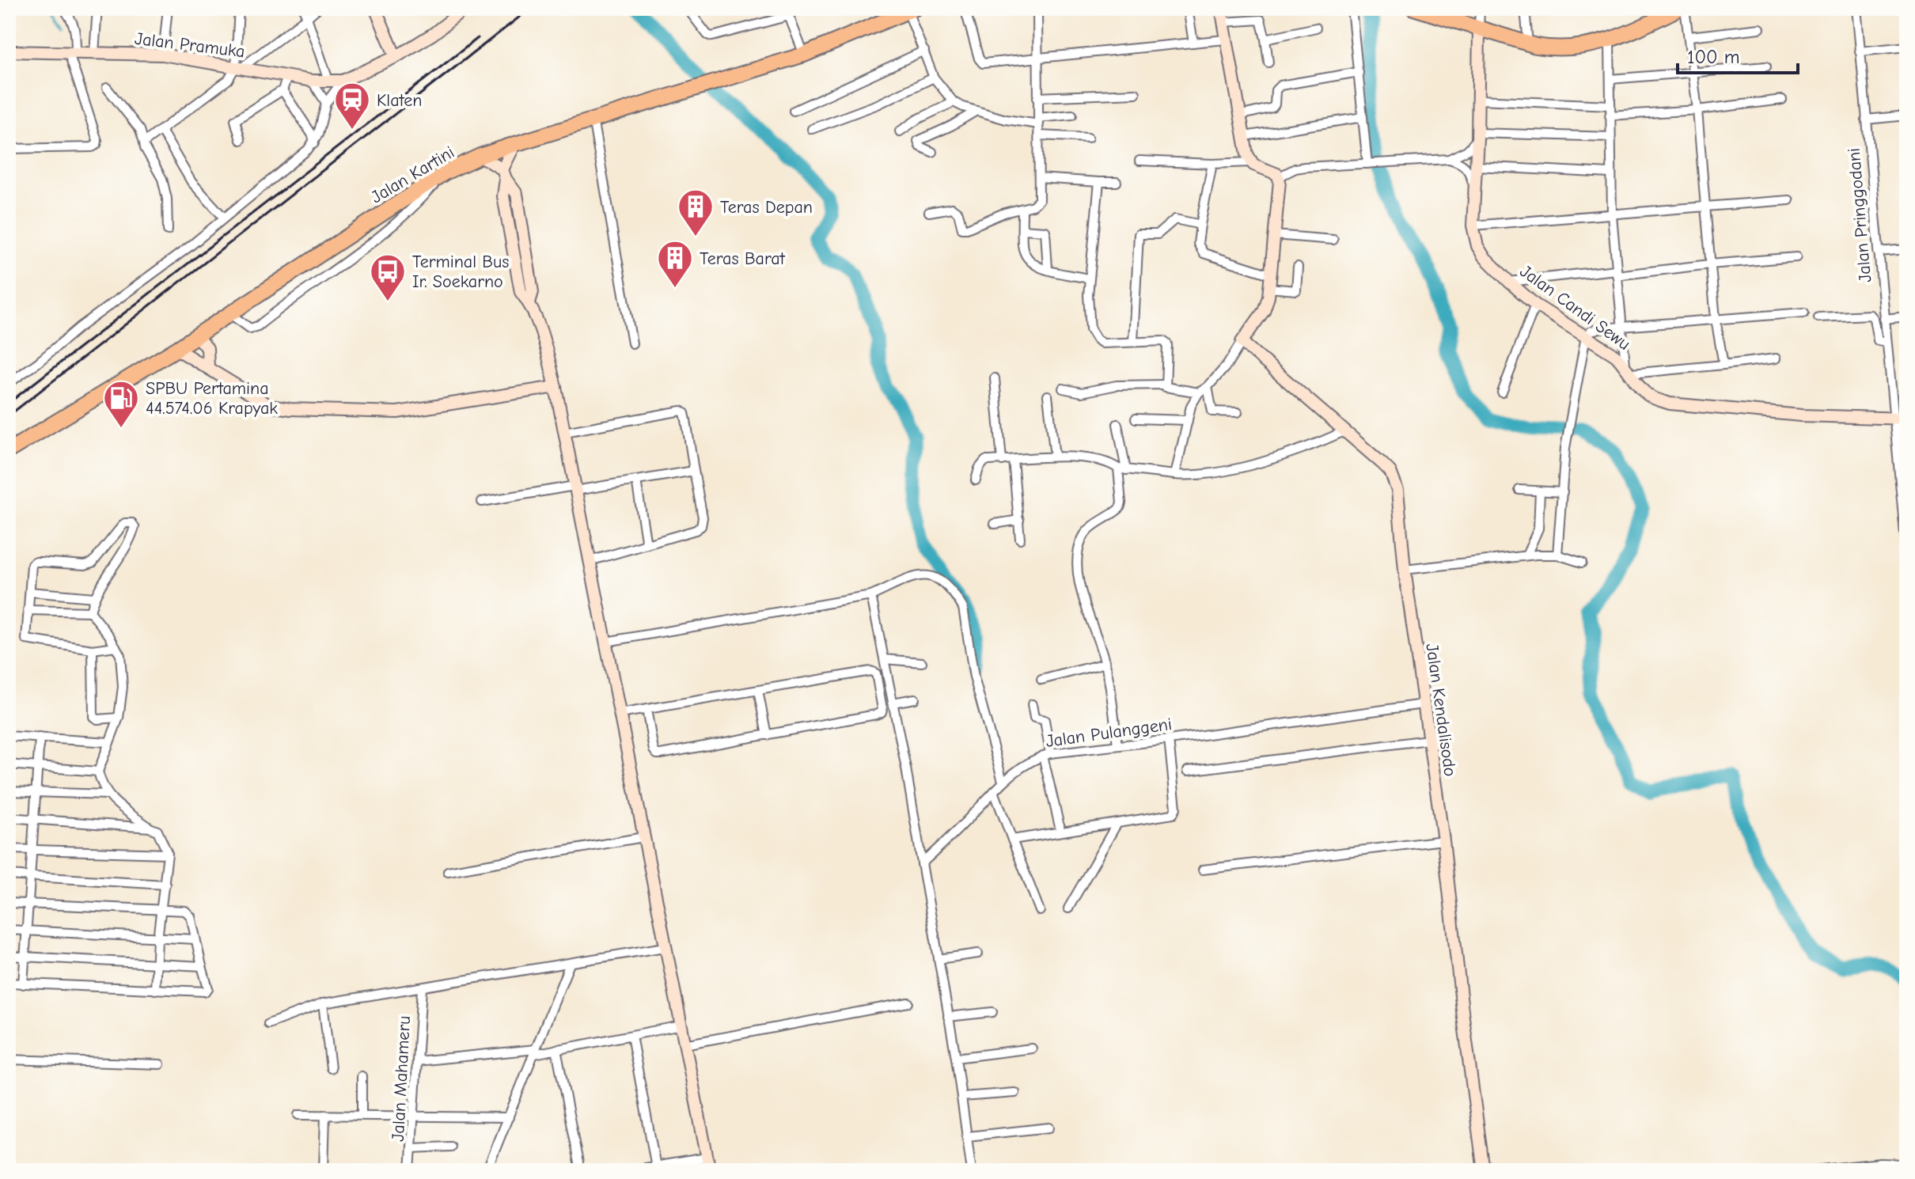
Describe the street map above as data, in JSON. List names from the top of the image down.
{
  "streets": {
    "highway": ["Jalan Kartini"],
    "street": [
      "Jalan Pramuka",
      "Jalan Pringgodani",
      "Jalan Candi Sewu",
      "Jalan Kendalisodo",
      "Jalan Pulanggeni",
      "Jalan Mahameru"
    ]
  },
  "crossings": [
    ["Jalan Pringgodani", "Jalan Candi Sewu"],
    ["Jalan Kendalisodo", "Jalan Pulanggeni"]
  ],
  "places": {
    "station": ["Klaten"],
    "building": ["Teras Depan", "Teras Barat"],
    "bus stop": ["Terminal Bus Ir. Soekarno"],
    "fuel station": ["SPBU Pertamina 44.574.06 Krapyak"]
  },
  "scale_bar": "100 m"
}
